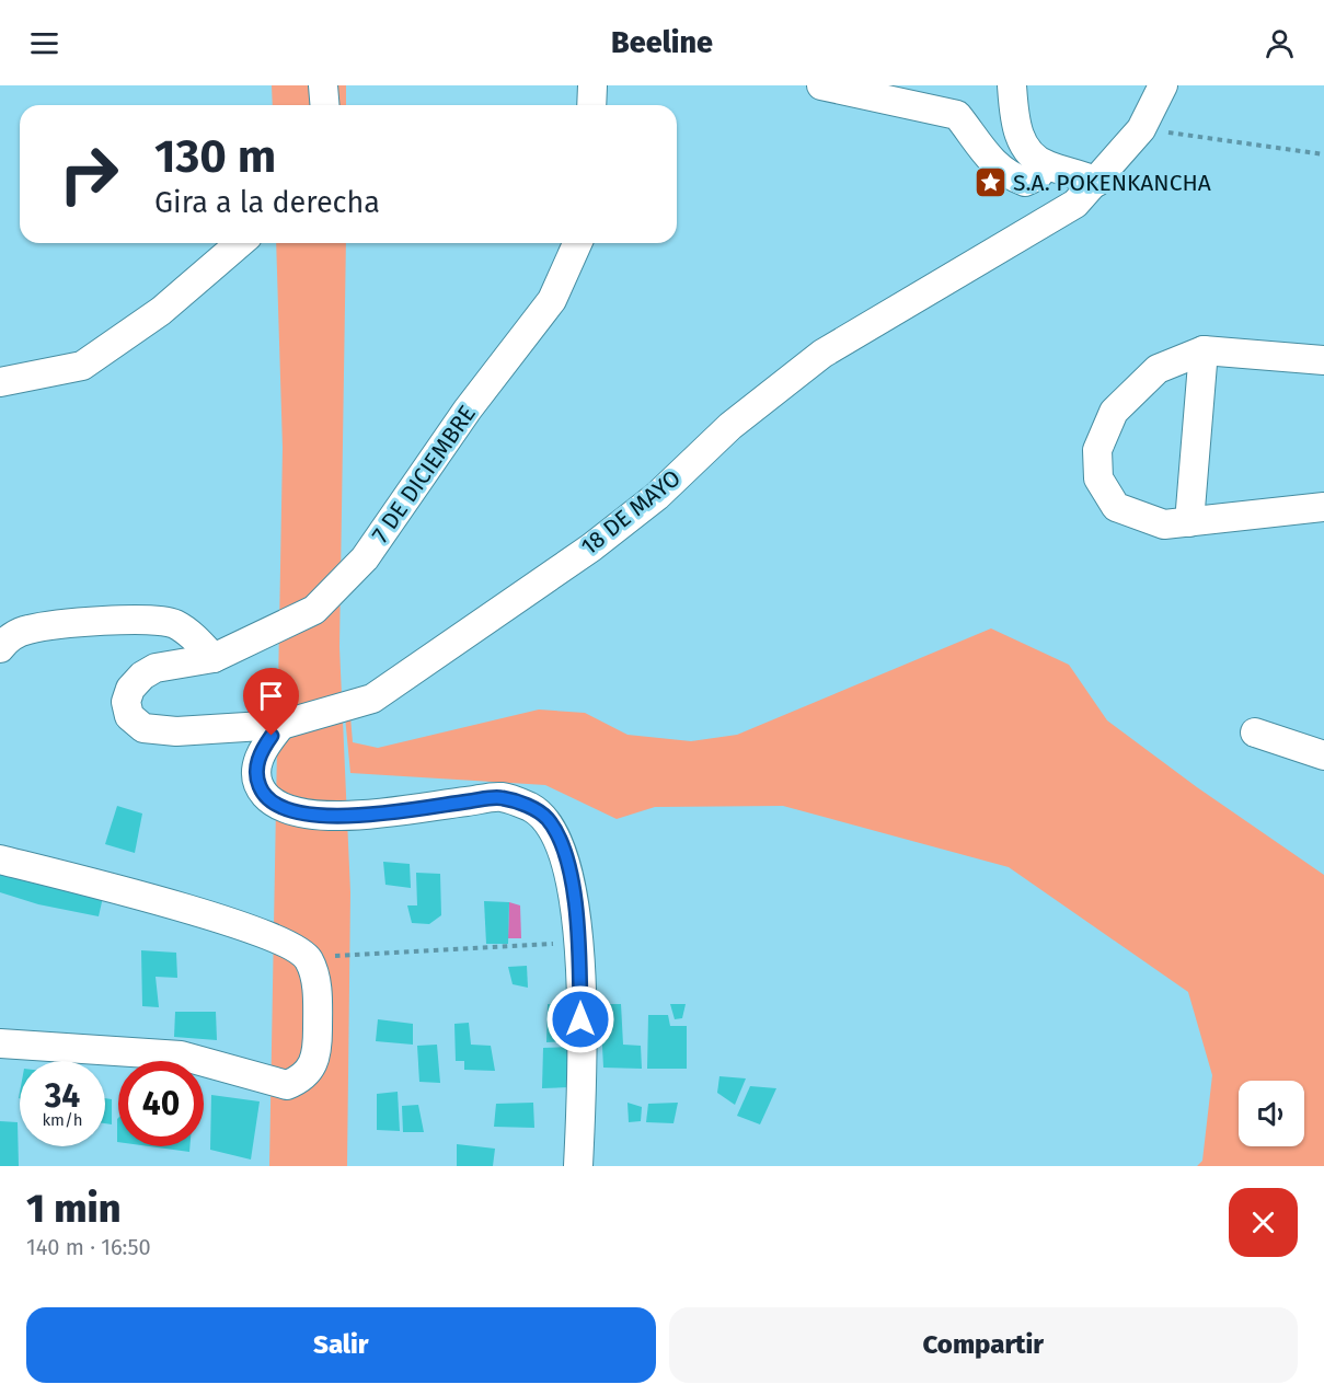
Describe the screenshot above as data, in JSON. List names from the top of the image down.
{
  "streets": {
    "street": ["7 DE DICIEMBRE", "18 DE MAYO"]
  },
  "crossings": [
    ["7 DE DICIEMBRE", "18 DE MAYO"]
  ],
  "places": {
    "place": ["S.A. POKENKANCHA"]
  },
  "page": {
    "header": "Beeline",
    "turn": ["130 m", "Gira a la derecha"],
    "speed": "34 km/h",
    "limit": "40",
    "heading": ["1 min", "140 m · 16:50"],
    "buttons": ["Salir", "Compartir"]
  }
}
